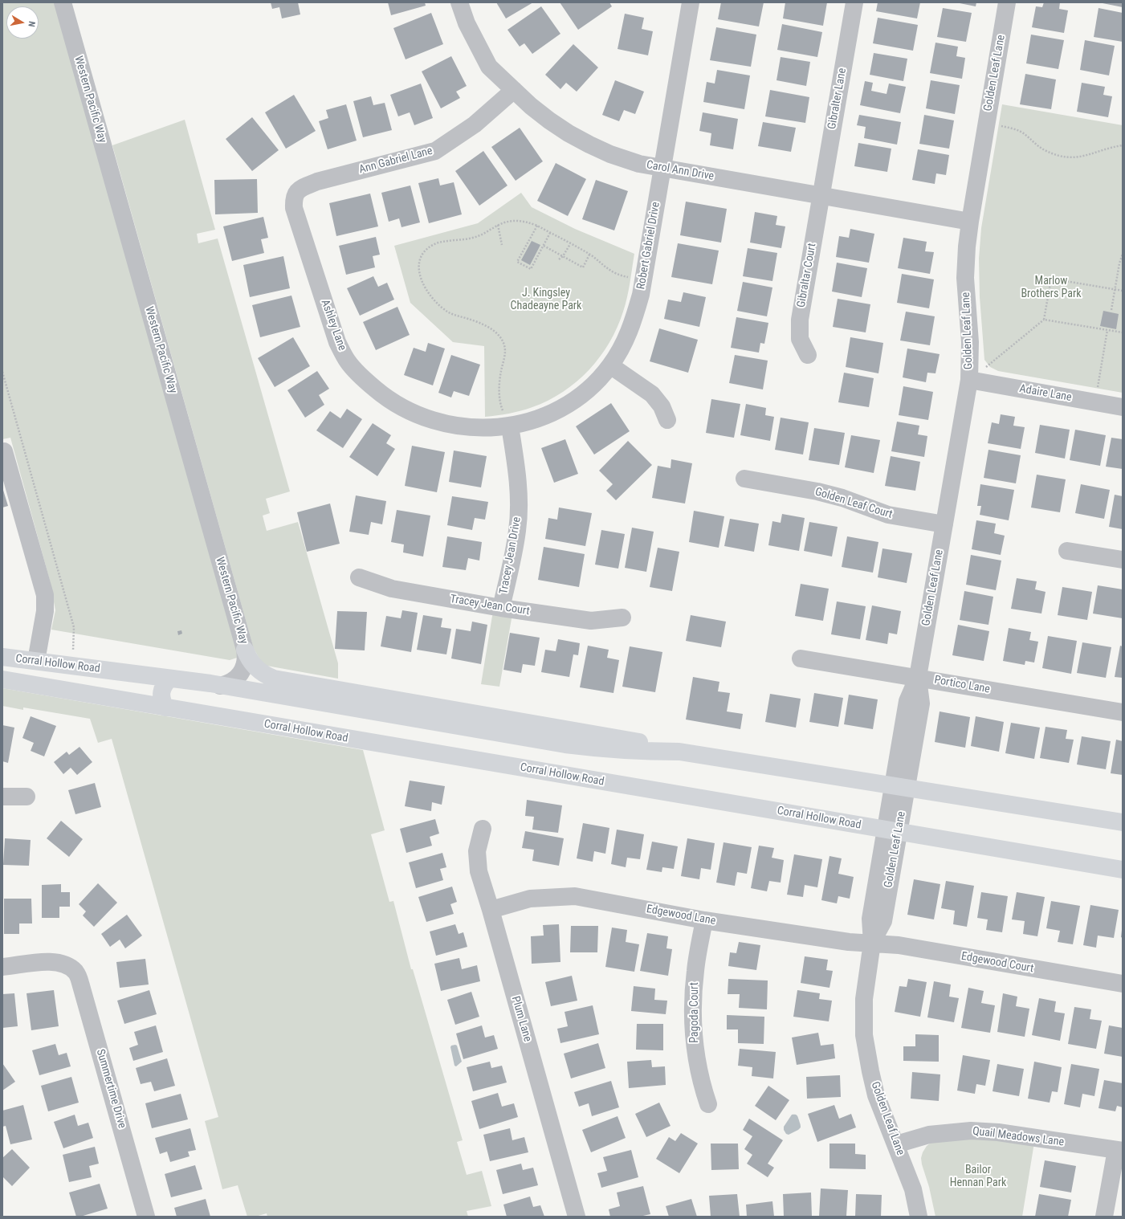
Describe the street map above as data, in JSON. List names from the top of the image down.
{
  "streets": {
    "main road": ["Corral Hollow Road"],
    "street": [
      "Golden Leaf Lane",
      "Gibralter Lane",
      "Western Pacific Way",
      "Ann Gabriel Lane",
      "Carol Ann Drive",
      "Robert Gabriel Drive",
      "Gibraltar Court",
      "Ashley Lane",
      "Adaire Lane",
      "Golden Leaf Court",
      "Tracey Jean Drive",
      "Tracey Jean Court",
      "Portico Lane",
      "Edgewood Lane",
      "Edgewood Court",
      "Pagoda Court",
      "Plum Lane",
      "Summertime Drive",
      "Quail Meadows Lane"
    ]
  },
  "crossings": [
    ["Golden Leaf Lane", "Carol Ann Drive"],
    ["Golden Leaf Lane", "Adaire Lane"],
    ["Golden Leaf Lane", "Golden Leaf Court"],
    ["Golden Leaf Lane", "Corral Hollow Road"],
    ["Golden Leaf Lane", "Portico Lane"],
    ["Golden Leaf Lane", "Edgewood Lane"],
    ["Golden Leaf Lane", "Edgewood Court"],
    ["Golden Leaf Lane", "Quail Meadows Lane"],
    ["Gibralter Lane", "Carol Ann Drive"],
    ["Gibralter Lane", "Gibraltar Court"],
    ["Western Pacific Way", "Corral Hollow Road"],
    ["Ann Gabriel Lane", "Carol Ann Drive"],
    ["Ann Gabriel Lane", "Ashley Lane"],
    ["Carol Ann Drive", "Robert Gabriel Drive"],
    ["Carol Ann Drive", "Gibraltar Court"],
    ["Robert Gabriel Drive", "Ashley Lane"],
    ["Robert Gabriel Drive", "Tracey Jean Drive"],
    ["Ashley Lane", "Tracey Jean Drive"],
    ["Tracey Jean Drive", "Tracey Jean Court"],
    ["Edgewood Lane", "Edgewood Court"],
    ["Edgewood Lane", "Pagoda Court"],
    ["Edgewood Lane", "Plum Lane"]
  ],
  "parks": ["Marlow Brothers Park", "J. Kingsley Chadeayne Park", "Bailor Hennan Park"],
  "north": "right"
}
